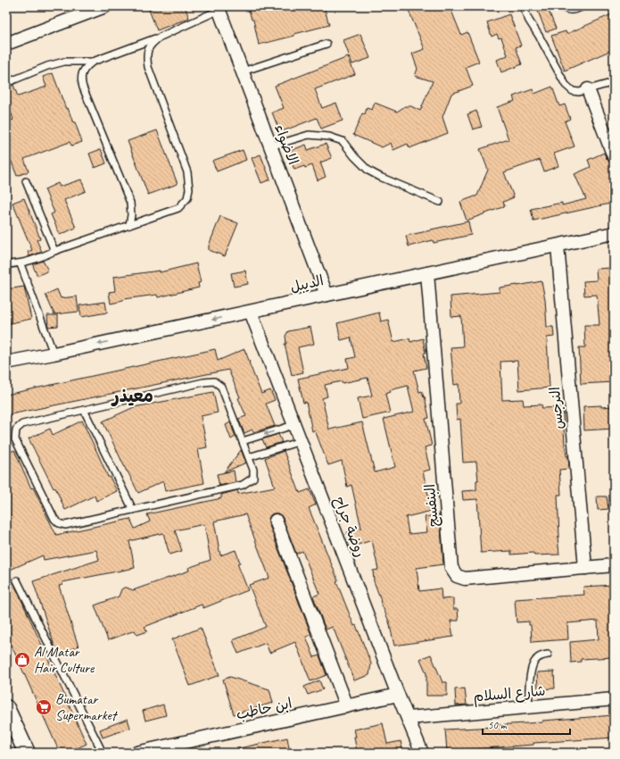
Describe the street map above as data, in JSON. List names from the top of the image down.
{
  "streets": {
    "street": [
      "الاضواء",
      "الديبل",
      "النرجس",
      "البنفسج",
      "روضة جراح",
      "شارع السلام",
      "ابن حاطب"
    ]
  },
  "crossings": [
    ["الاضواء", "الديبل"],
    ["الديبل", "النرجس"],
    ["الديبل", "البنفسج"],
    ["الديبل", "روضة جراح"],
    ["النرجس", "البنفسج"],
    ["روضة جراح", "شارع السلام"],
    ["روضة جراح", "ابن حاطب"]
  ],
  "districts": ["معيذر"],
  "places": {
    "shop": ["Al Matar Hair Culture"],
    "supermarket": ["Bumatar Supermarket"]
  },
  "scale_bar": "50 m"
}
